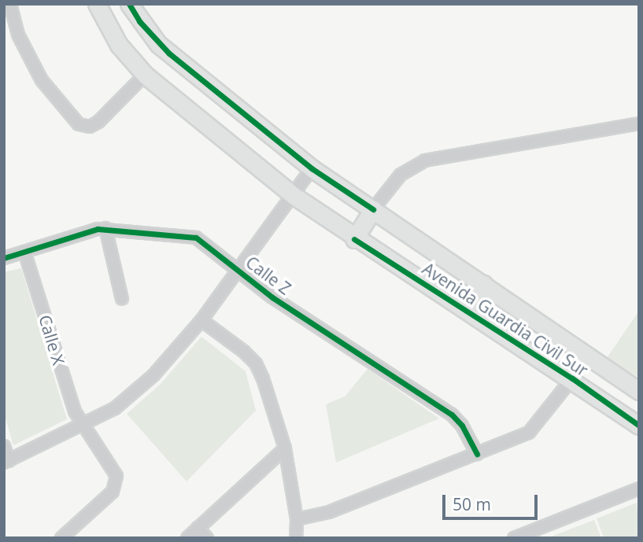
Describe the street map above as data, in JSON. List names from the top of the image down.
{
  "streets": {
    "main road": ["Avenida Guardia Civil Sur"],
    "street": ["Calle Z", "Calle X"]
  },
  "crossings": [
    ["Calle Z", "Calle X"]
  ],
  "scale_bar": "50 m"
}
